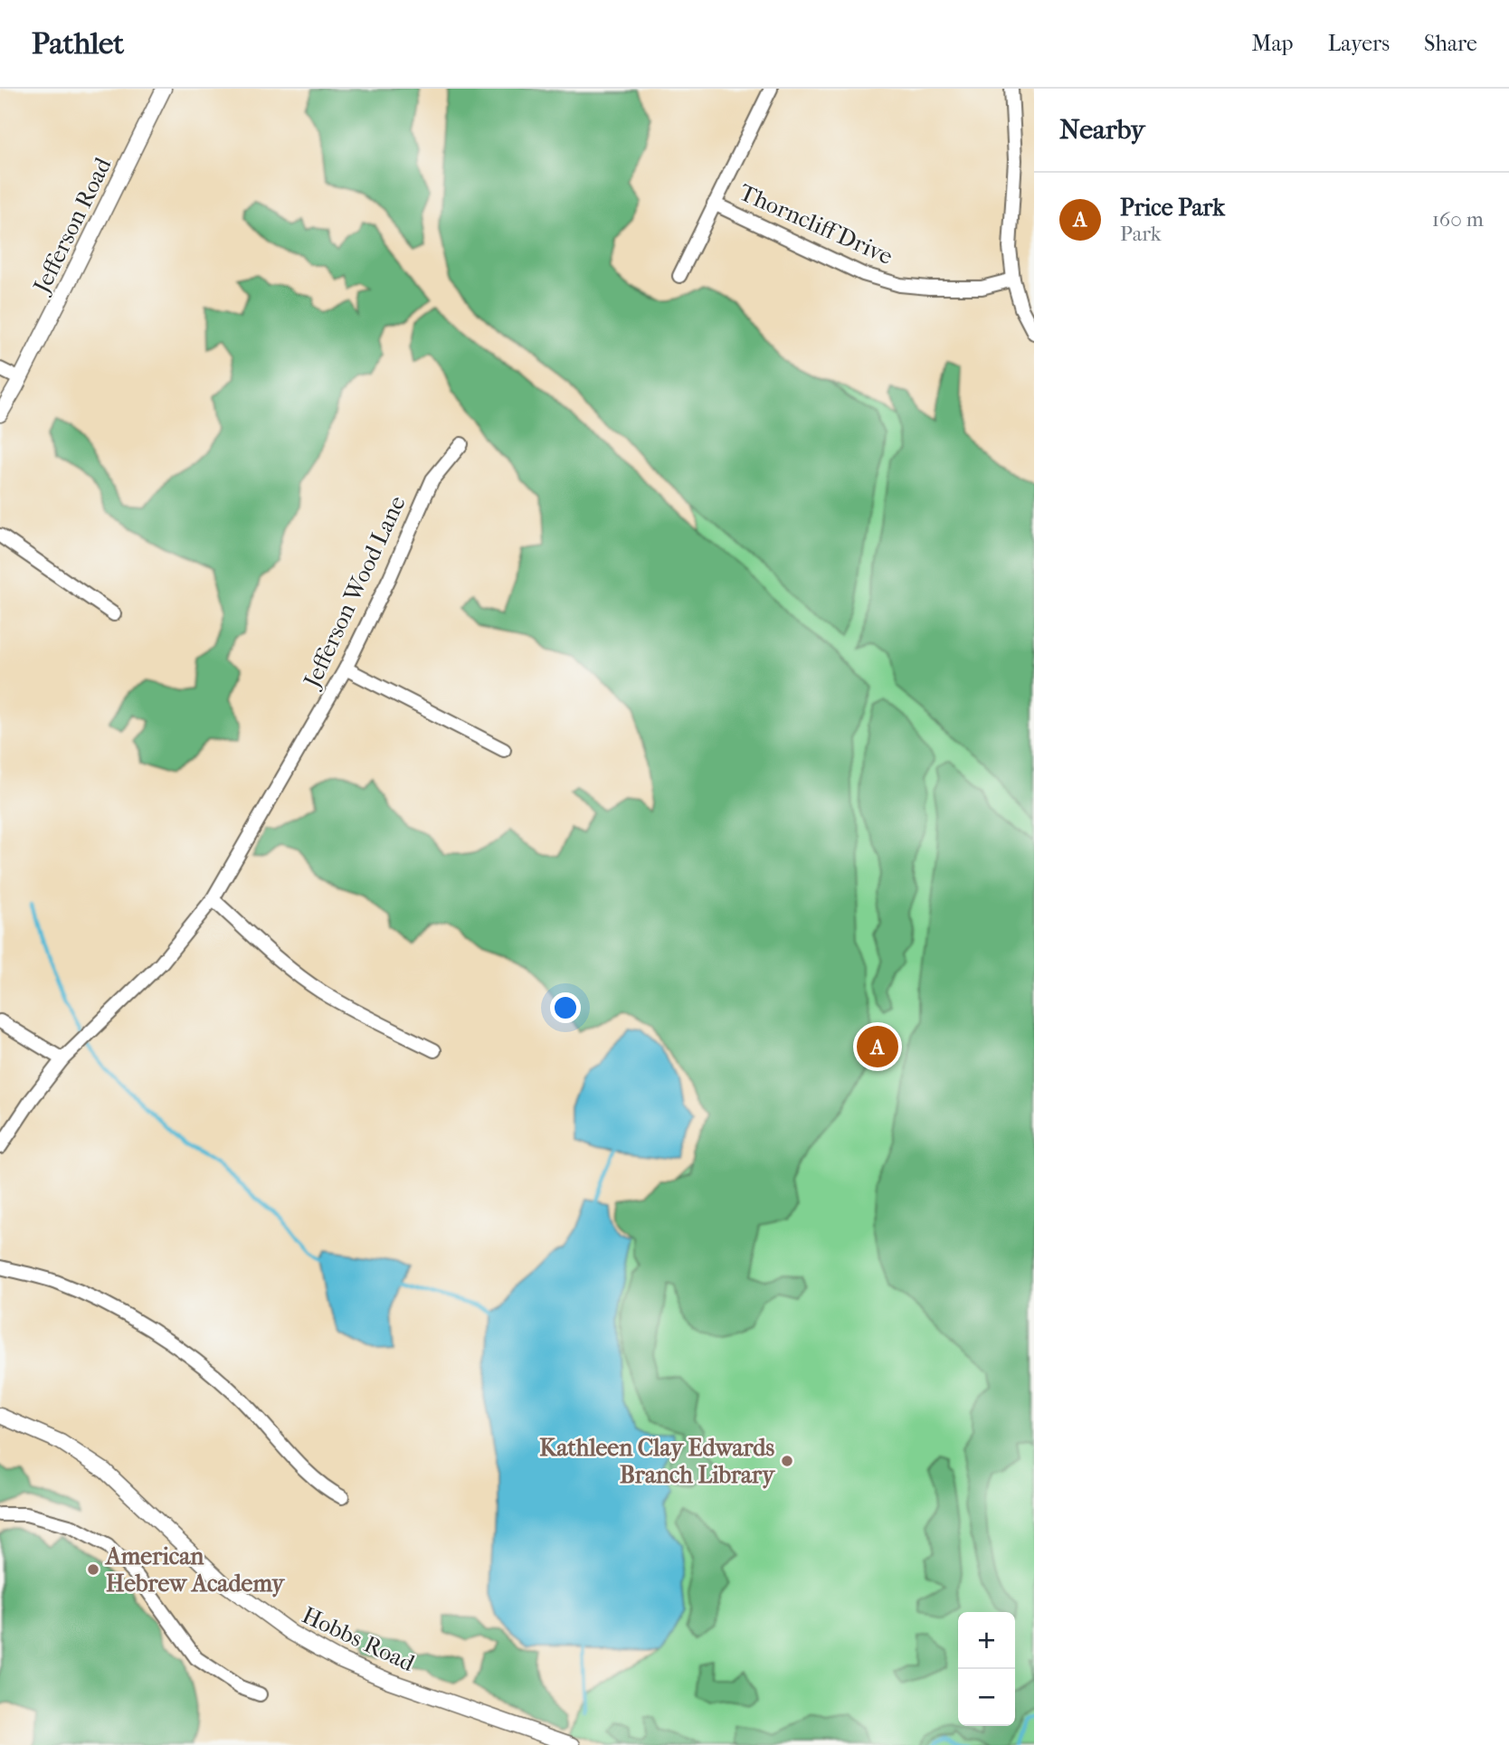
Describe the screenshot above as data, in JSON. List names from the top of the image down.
{
  "streets": {
    "street": [
      "Thorncliff Drive",
      "Jefferson Road",
      "Jefferson Wood Lane",
      "Hobbs Road"
    ]
  },
  "places": ["Kathleen Clay Edwards Branch Library", "American Hebrew Academy"],
  "page": {
    "header": "Pathlet",
    "nav": ["Map", "Layers", "Share"],
    "heading": "Nearby",
    "list": [
      {
        "mark": "A",
        "name": "Price Park",
        "note": "Park",
        "value": "160 m"
      }
    ],
    "pins": "A",
    "map_buttons": ["+", "−"]
  }
}
